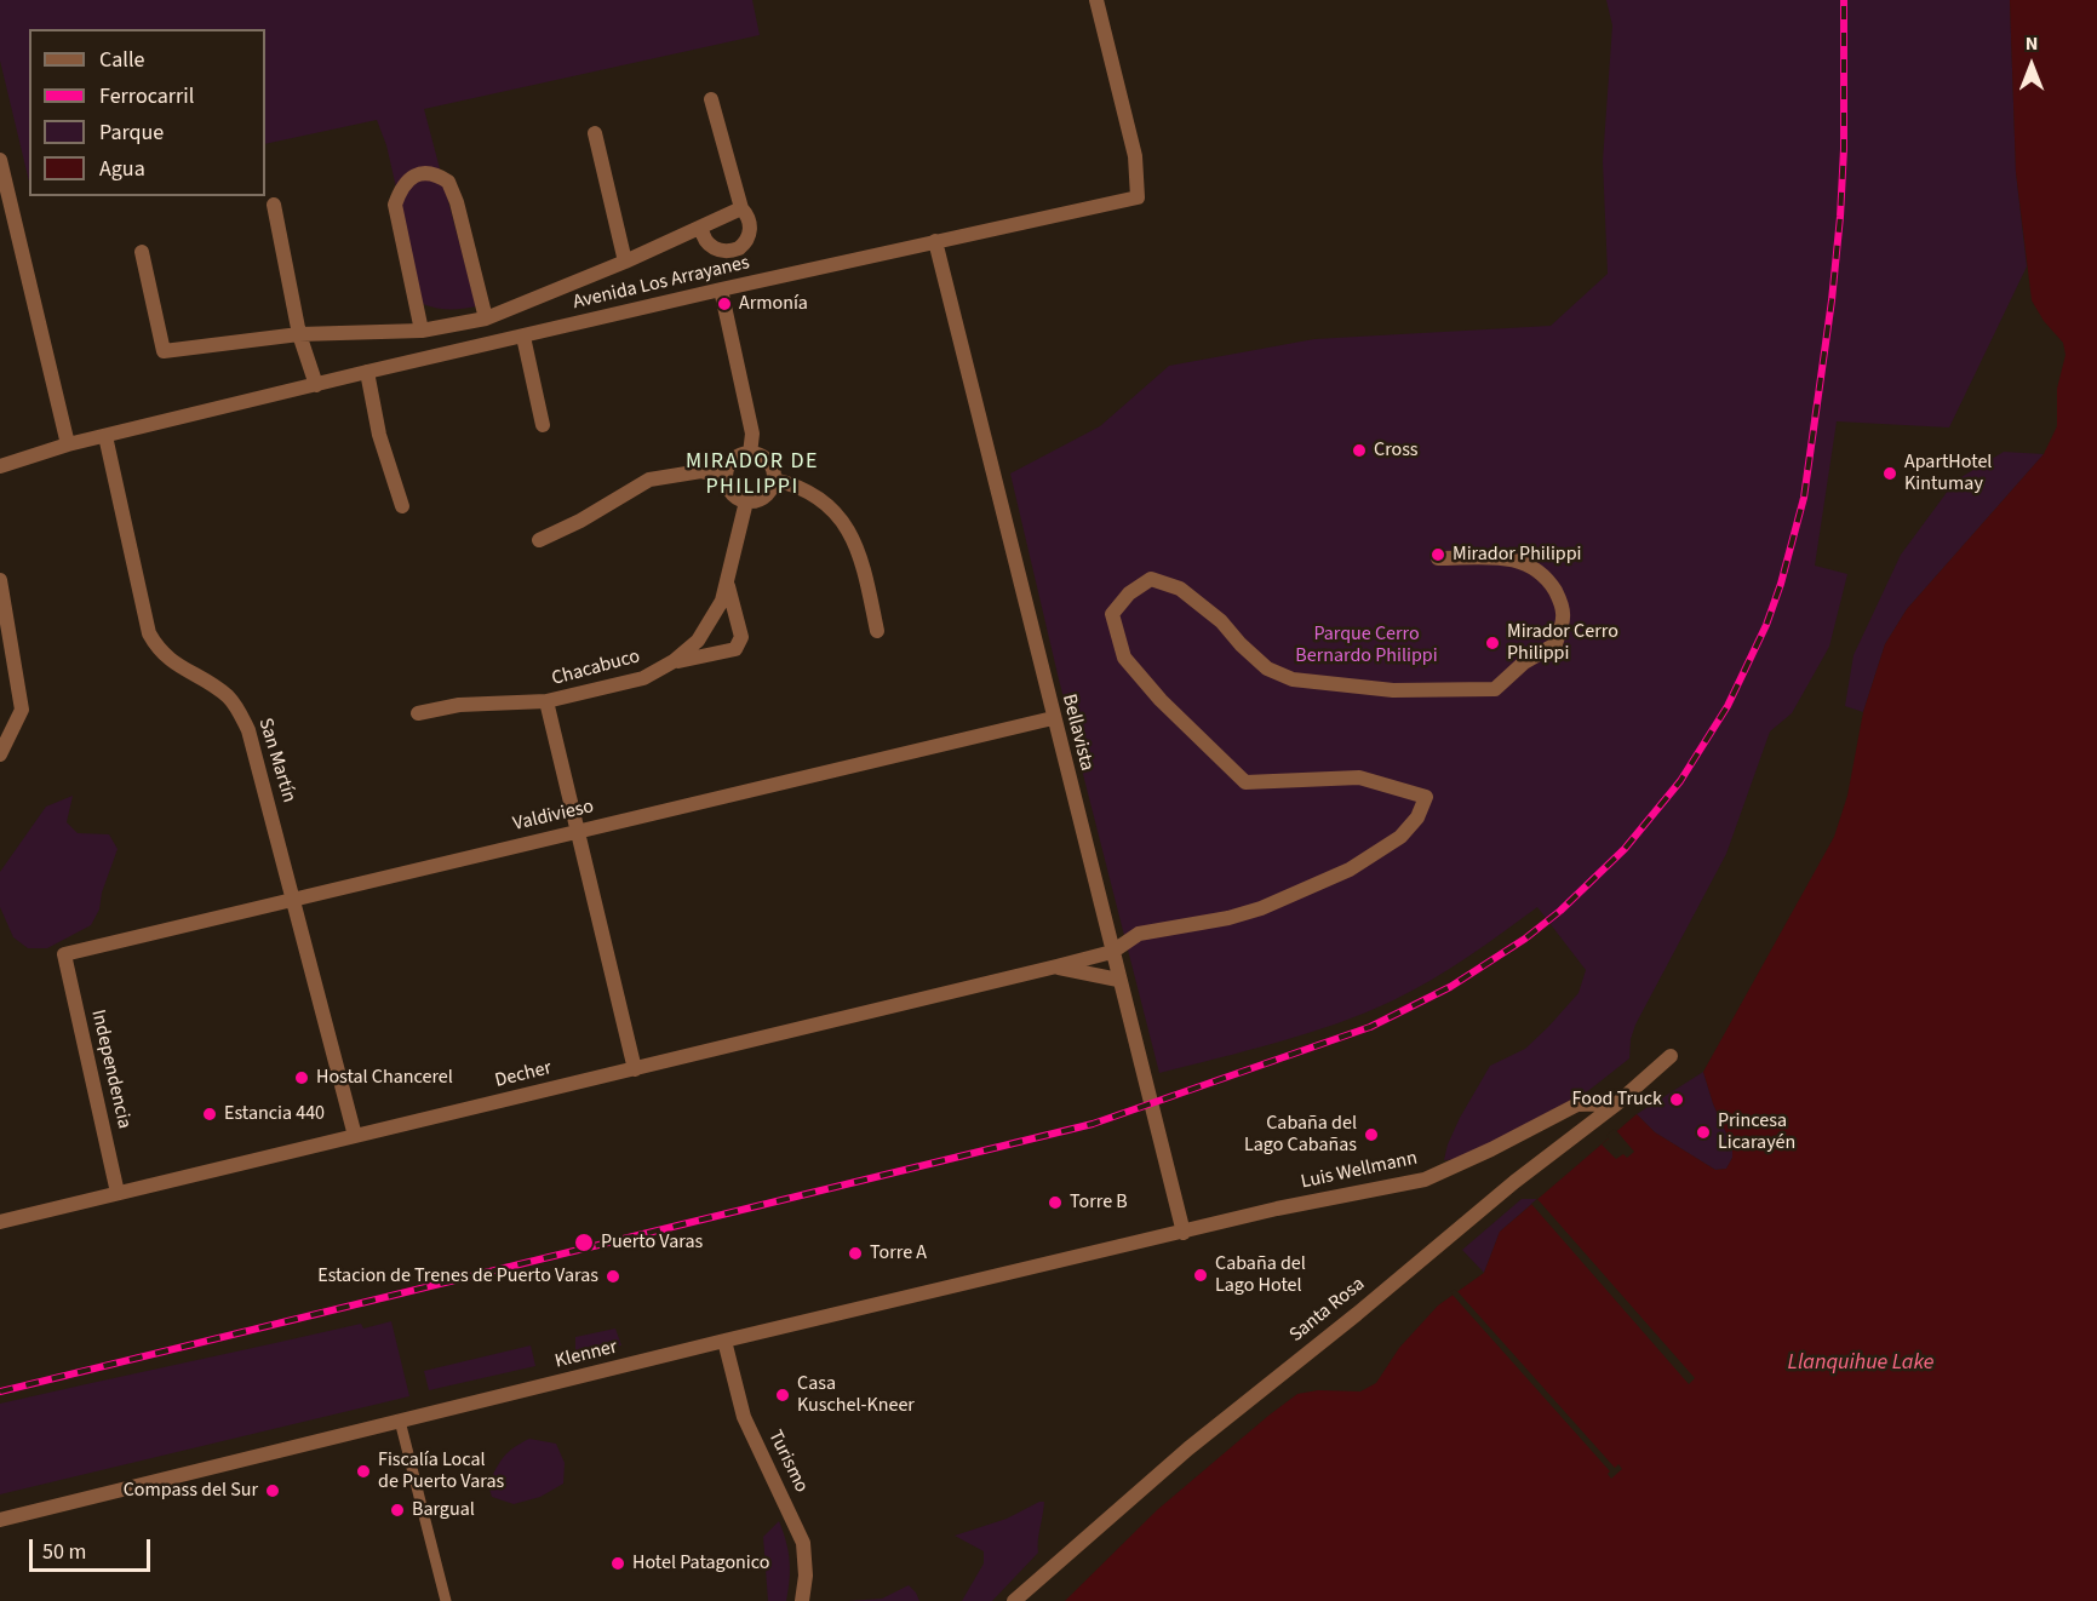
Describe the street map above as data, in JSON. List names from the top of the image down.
{
  "streets": {
    "street": [
      "Avenida Los Arrayanes",
      "Chacabuco",
      "Bellavista",
      "San Martín",
      "Valdivieso",
      "Independencia",
      "Decher",
      "Luis Wellmann",
      "Santa Rosa",
      "Klenner",
      "Turismo"
    ]
  },
  "crossings": [
    ["Avenida Los Arrayanes", "Bellavista"],
    ["Avenida Los Arrayanes", "San Martín"],
    ["Chacabuco", "Valdivieso"],
    ["Chacabuco", "Decher"],
    ["Bellavista", "Valdivieso"],
    ["Bellavista", "Decher"],
    ["Bellavista", "Luis Wellmann"],
    ["Bellavista", "Klenner"],
    ["San Martín", "Valdivieso"],
    ["San Martín", "Decher"],
    ["Valdivieso", "Independencia"],
    ["Independencia", "Decher"],
    ["Luis Wellmann", "Santa Rosa"],
    ["Luis Wellmann", "Klenner"],
    ["Klenner", "Turismo"]
  ],
  "districts": ["MIRADOR DE PHILIPPI"],
  "water": ["Llanquihue Lake"],
  "parks": ["Parque Cerro Bernardo Philippi"],
  "places": [
    "Armonía",
    "Cross",
    "ApartHotel Kintumay",
    "Mirador Philippi",
    "Mirador Cerro Philippi",
    "Hostal Chancerel",
    "Food Truck",
    "Estancia 440",
    "Princesa Licarayén",
    "Cabaña del Lago Cabañas",
    "Torre B",
    "Puerto Varas",
    "Torre A",
    "Cabaña del Lago Hotel",
    "Estacion de Trenes de Puerto Varas",
    "Casa Kuschel-Kneer",
    "Fiscalía Local de Puerto Varas",
    "Compass del Sur",
    "Bargual",
    "Hotel Patagonico"
  ],
  "legend": [
    "Calle",
    "Ferrocarril",
    "Parque",
    "Agua"
  ],
  "scale_bar": "50 m",
  "north": "top"
}
